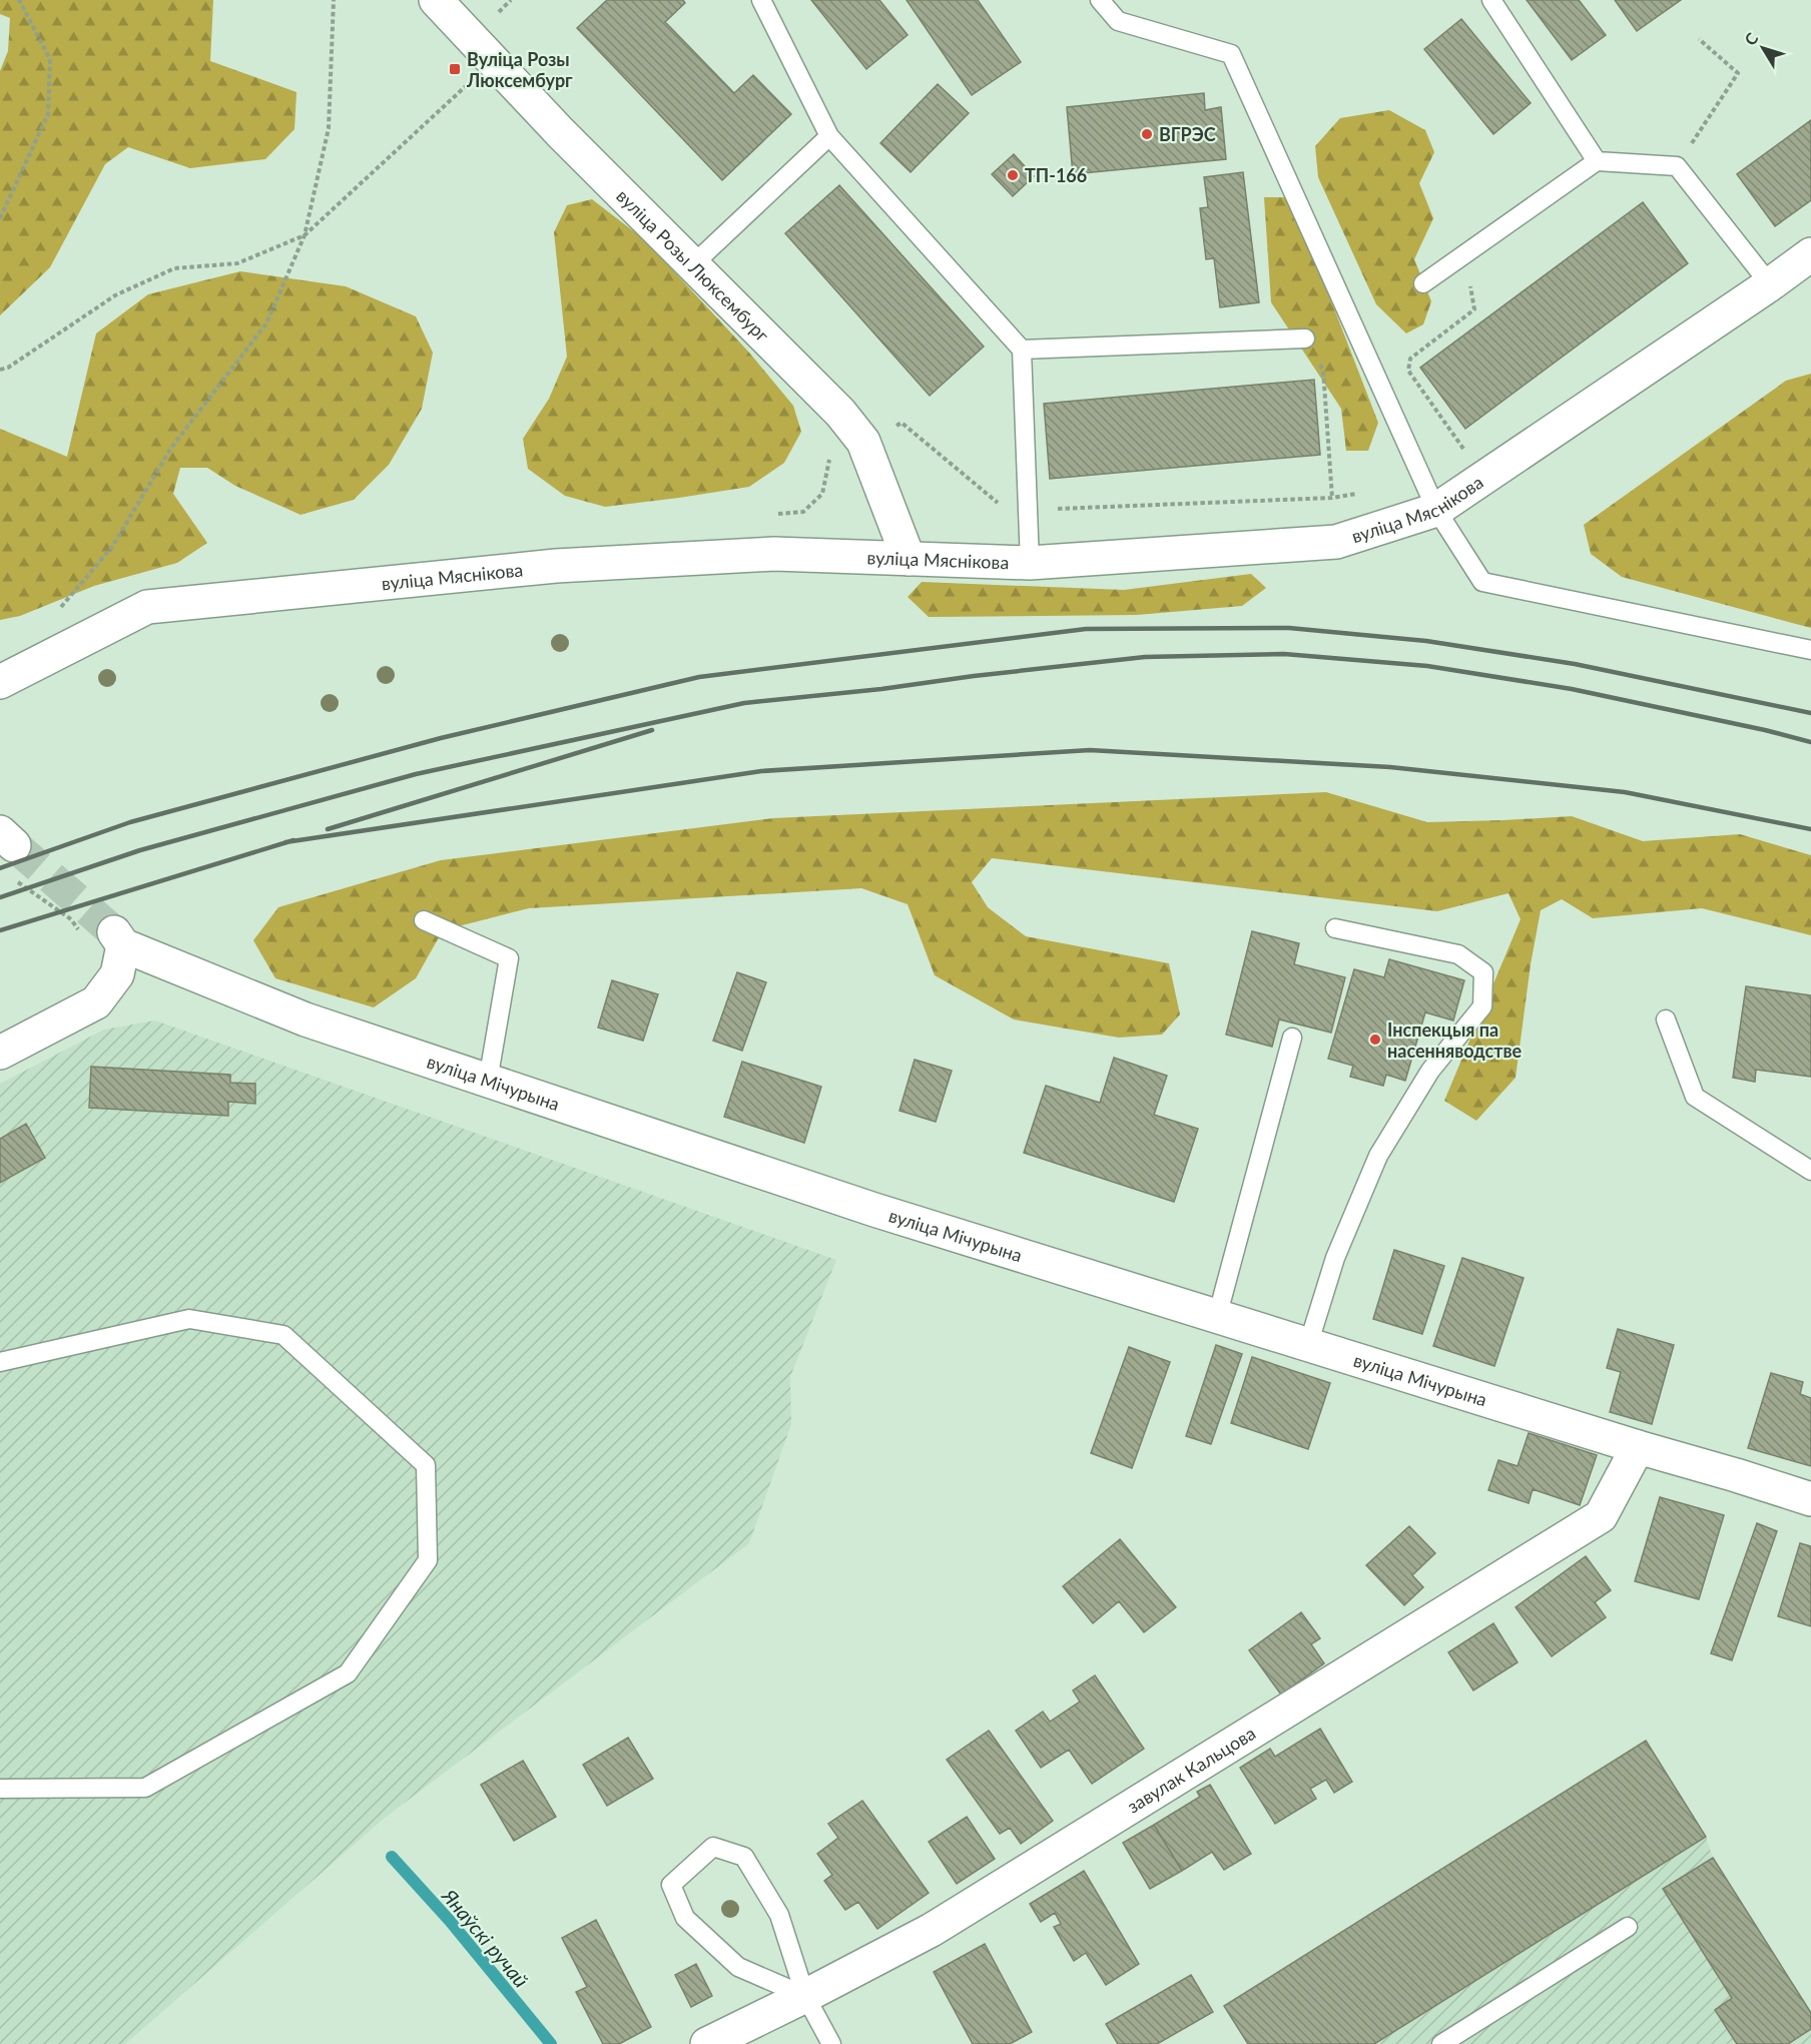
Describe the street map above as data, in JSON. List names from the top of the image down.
{
  "streets": {
    "street": [
      "вуліца Розы Люксембург",
      "вуліца Мяснікова",
      "вуліца Мічурына",
      "завулак Кальцова"
    ]
  },
  "crossings": [
    ["вуліца Розы Люксембург", "вуліца Мяснікова"],
    ["вуліца Мічурына", "завулак Кальцова"]
  ],
  "water": ["Янаўскі ручай"],
  "places": {
    "transit": ["Вуліца Розы Люксембург"],
    "other": ["ВГРЭС", "ТП-166", "Інспекцыя па насенняводстве"]
  },
  "north": "top left"
}
